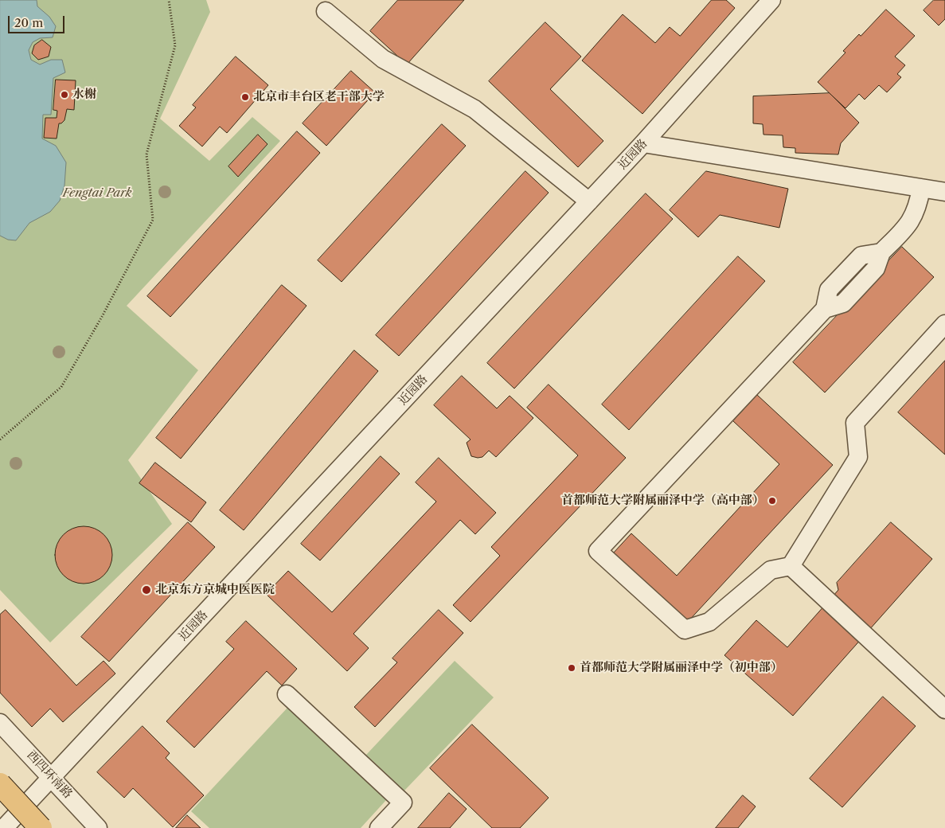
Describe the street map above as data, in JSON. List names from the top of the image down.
{
  "streets": {
    "street": ["近园路", "西四环南路"]
  },
  "crossings": [
    ["近园路", "西四环南路"]
  ],
  "parks": ["Fengtai Park"],
  "places": [
    "水榭",
    "北京市丰台区老干部大学",
    "首都师范大学附属丽泽中学（高中部）",
    "北京东方京城中医医院",
    "首都师范大学附属丽泽中学（初中部）"
  ],
  "scale_bar": "20 m"
}
